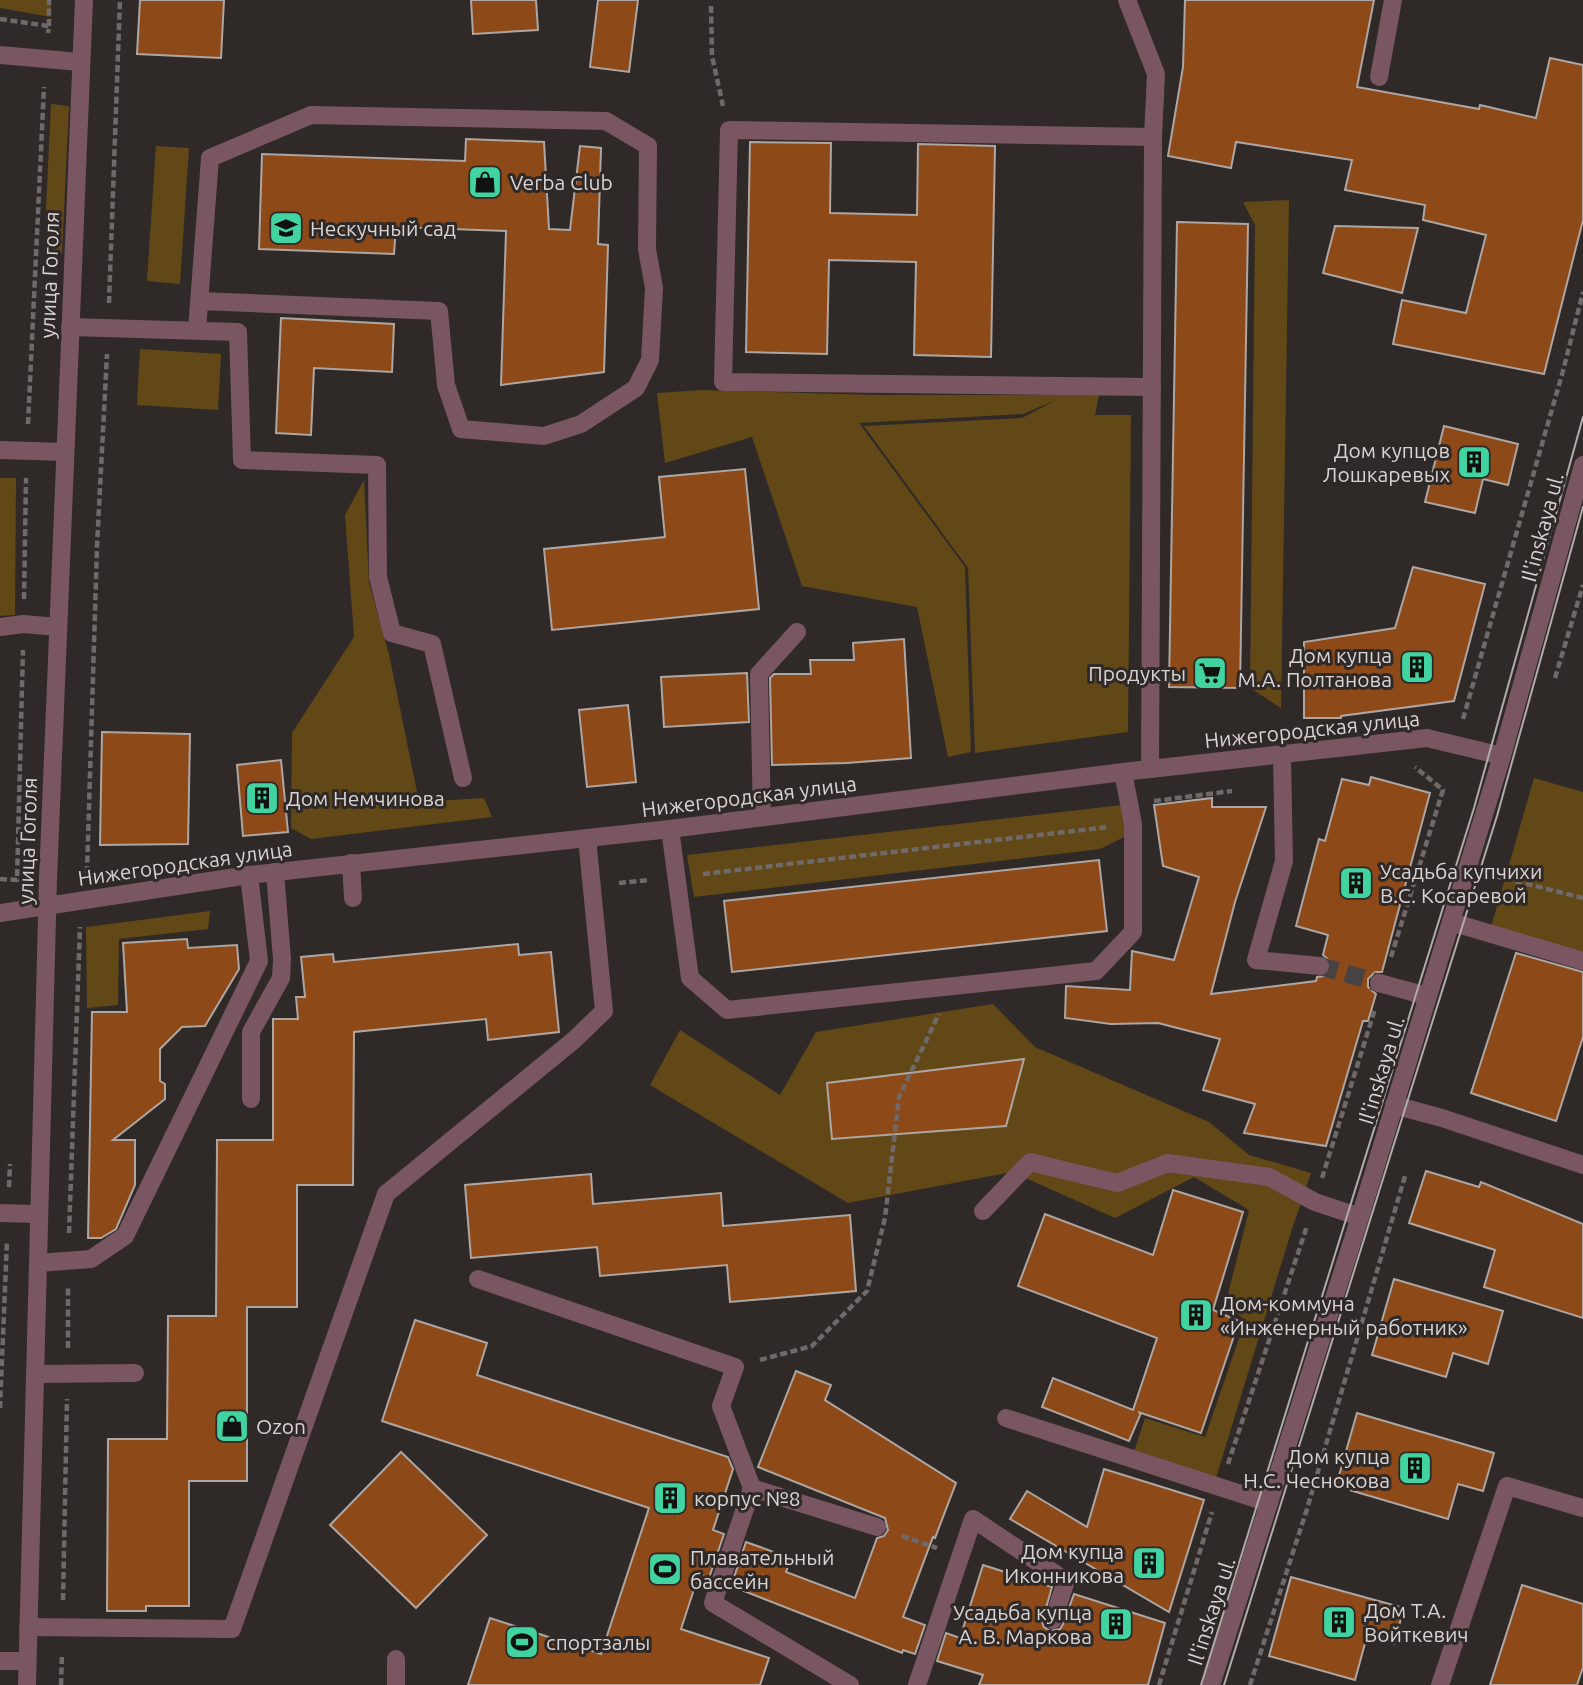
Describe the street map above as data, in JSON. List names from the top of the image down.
{
  "streets": {
    "street": ["улица Гоголя", "Il'inskaya ul.", "Нижегородская улица"]
  },
  "crossings": [
    ["улица Гоголя", "Нижегородская улица"],
    ["Il'inskaya ul.", "Нижегородская улица"]
  ],
  "places": {
    "shop": ["Verba Club", "Ozon"],
    "school or university": ["Нескучный сад"],
    "building": [
      "Дом купцов Лошкаревых",
      "Дом купца М.А. Полтанова",
      "Дом Немчинова",
      "Усадьба купчихи В.С. Косаревой",
      "Дом-коммуна «Инженерный работник»",
      "Дом купца Н.С. Чеснокова",
      "корпус №8",
      "Дом купца Иконникова",
      "Дом Т.А. Войткевич",
      "Усадьба купца А. В. Маркова"
    ],
    "supermarket": ["Продукты"],
    "sports": ["Плавательный бассейн", "спортзалы"]
  }
}
